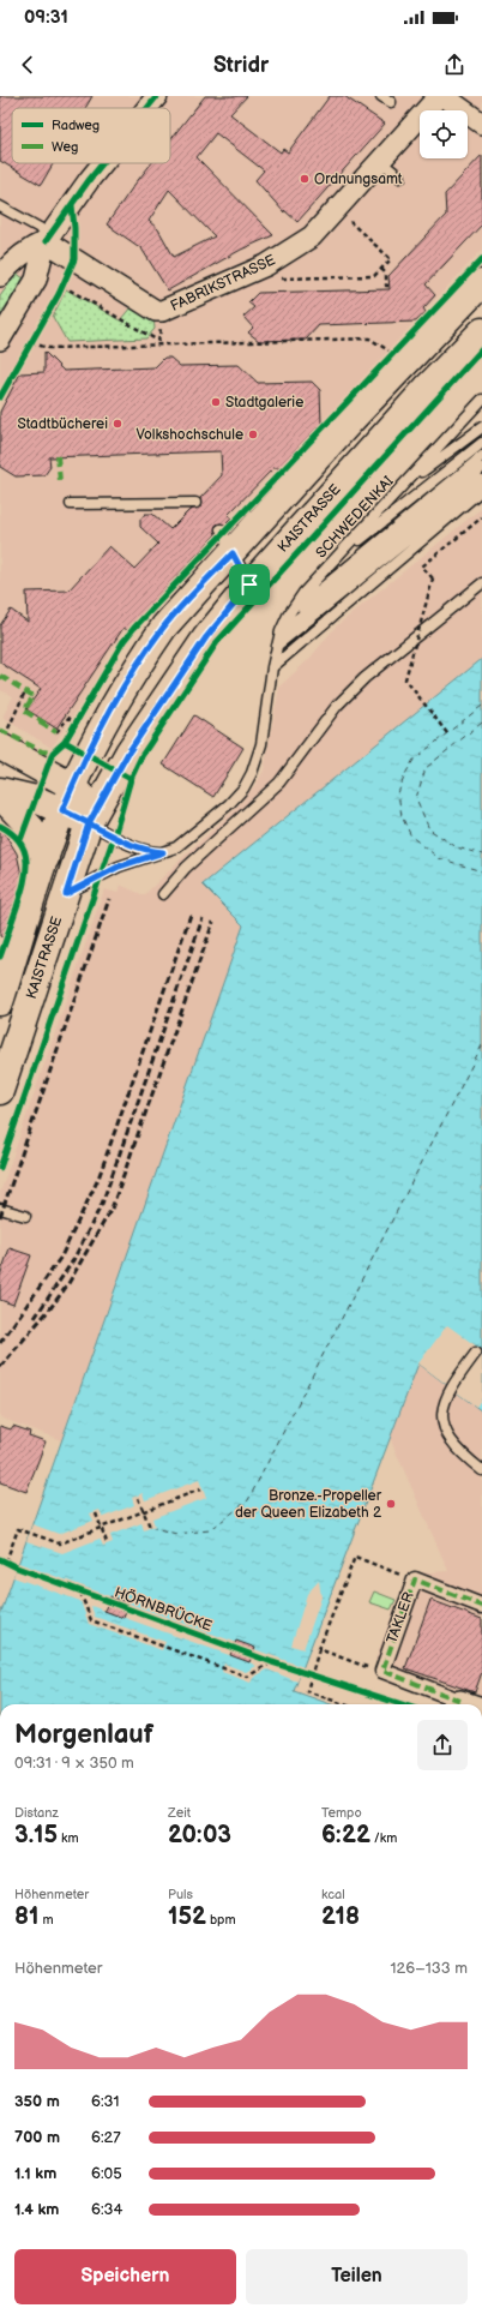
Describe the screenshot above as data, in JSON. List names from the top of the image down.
{
  "streets": {
    "main road": ["KAISTRASSE"],
    "street": ["FABRIKSTRASSE", "TAKLER"],
    "lane": ["SCHWEDENKAI"],
    "cycle path": ["HÖRNBRÜCKE"]
  },
  "crossings": [
    ["SCHWEDENKAI", "KAISTRASSE"]
  ],
  "places": [
    "Ordnungsamt",
    "Stadtgalerie",
    "Stadtbücherei",
    "Volkshochschule",
    "Bronze.-Propeller der Queen Elizabeth 2"
  ],
  "legend": ["Radweg", "Weg"],
  "page": {
    "status": "09:31",
    "header": "Stridr",
    "heading": ["Morgenlauf", "09:31 · 9 × 350 m"],
    "stats": [
      ["Distanz", "3.15 km"],
      ["Zeit", "20:03"],
      ["Tempo", "6:22 /km"],
      ["Höhenmeter", "81 m"],
      ["Puls", "152 bpm"],
      ["kcal", "218"]
    ],
    "chart": ["Höhenmeter", "126–133 m"],
    "list": [
      {
        "name": "350 m",
        "note": "6:31"
      },
      {
        "name": "700 m",
        "note": "6:27"
      },
      {
        "name": "1.1 km",
        "note": "6:05"
      },
      {
        "name": "1.4 km",
        "note": "6:34"
      }
    ],
    "buttons": ["Speichern", "Teilen"]
  }
}
